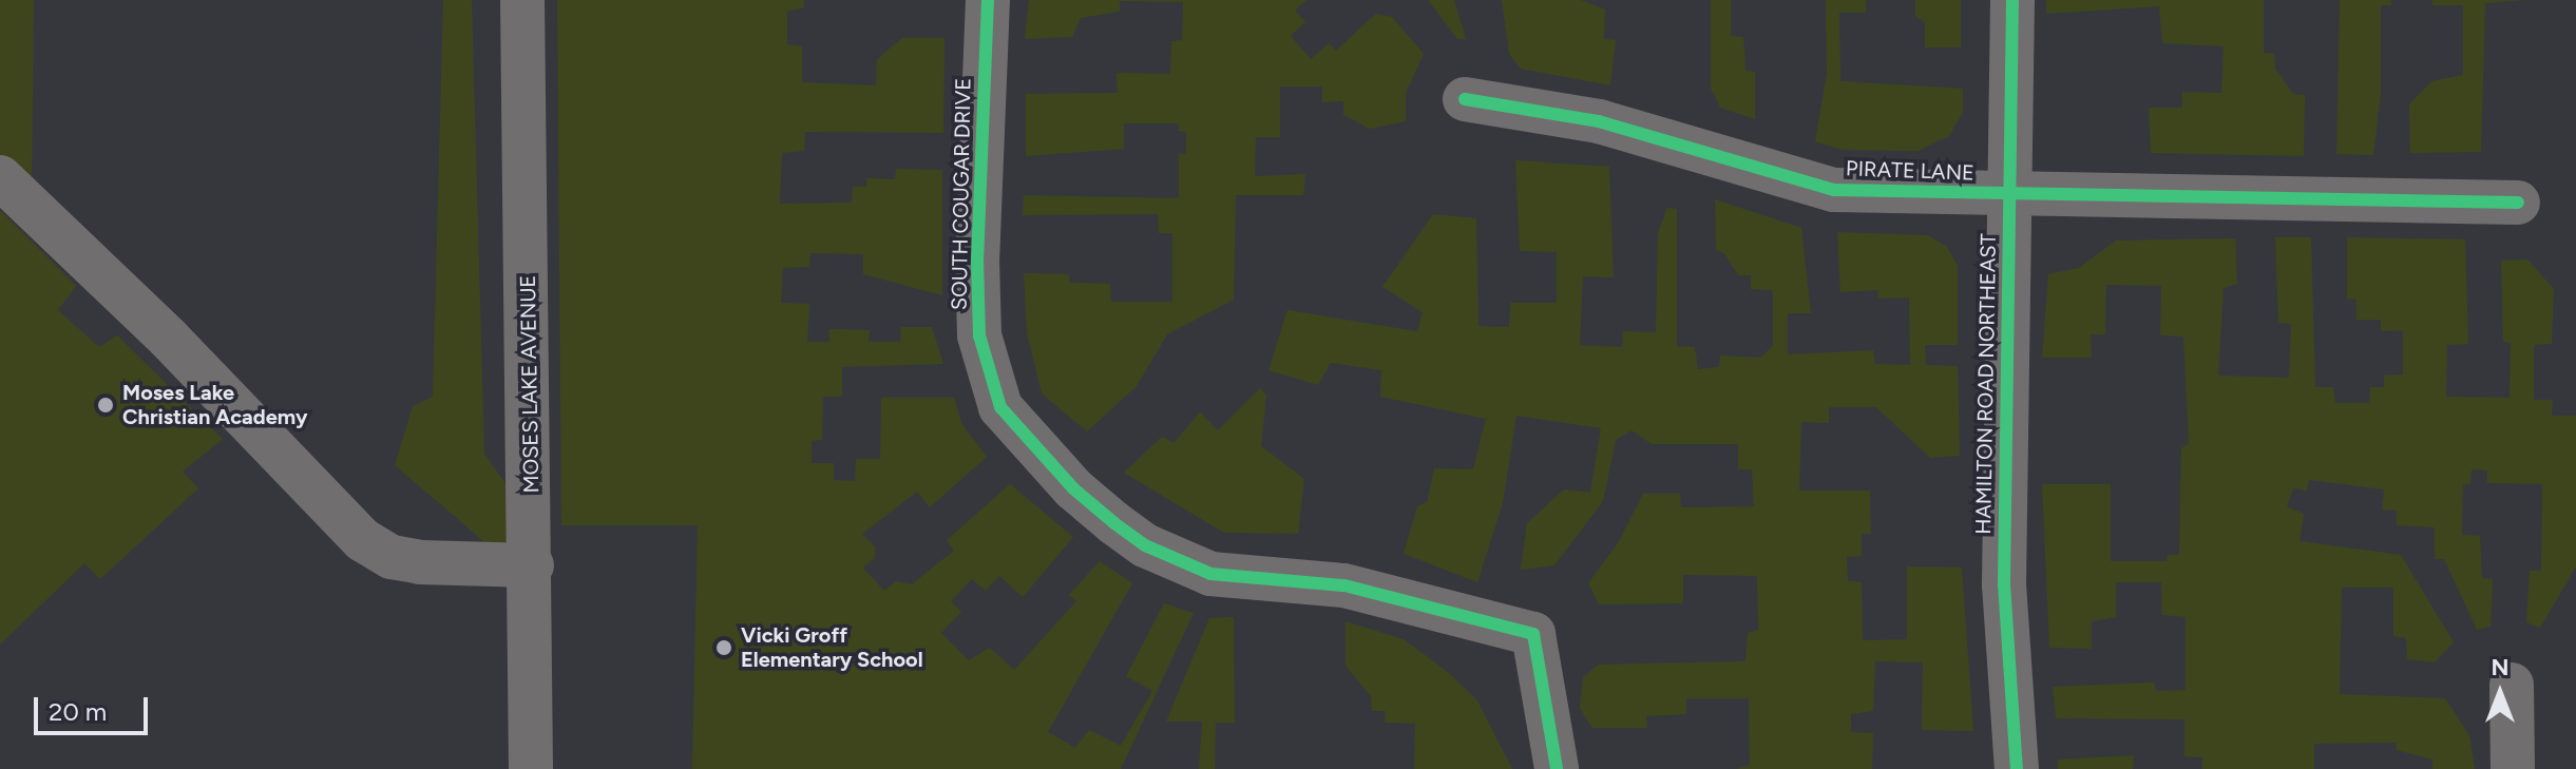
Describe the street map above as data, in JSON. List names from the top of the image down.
{
  "streets": {
    "street": [
      "PIRATE LANE",
      "SOUTH COUGAR DRIVE",
      "MOSES LAKE AVENUE",
      "HAMILTON ROAD NORTHEAST"
    ]
  },
  "crossings": [
    ["PIRATE LANE", "HAMILTON ROAD NORTHEAST"]
  ],
  "places": ["Moses Lake Christian Academy", "Vicki Groff Elementary School"],
  "scale_bar": "20 m",
  "north": "top"
}
